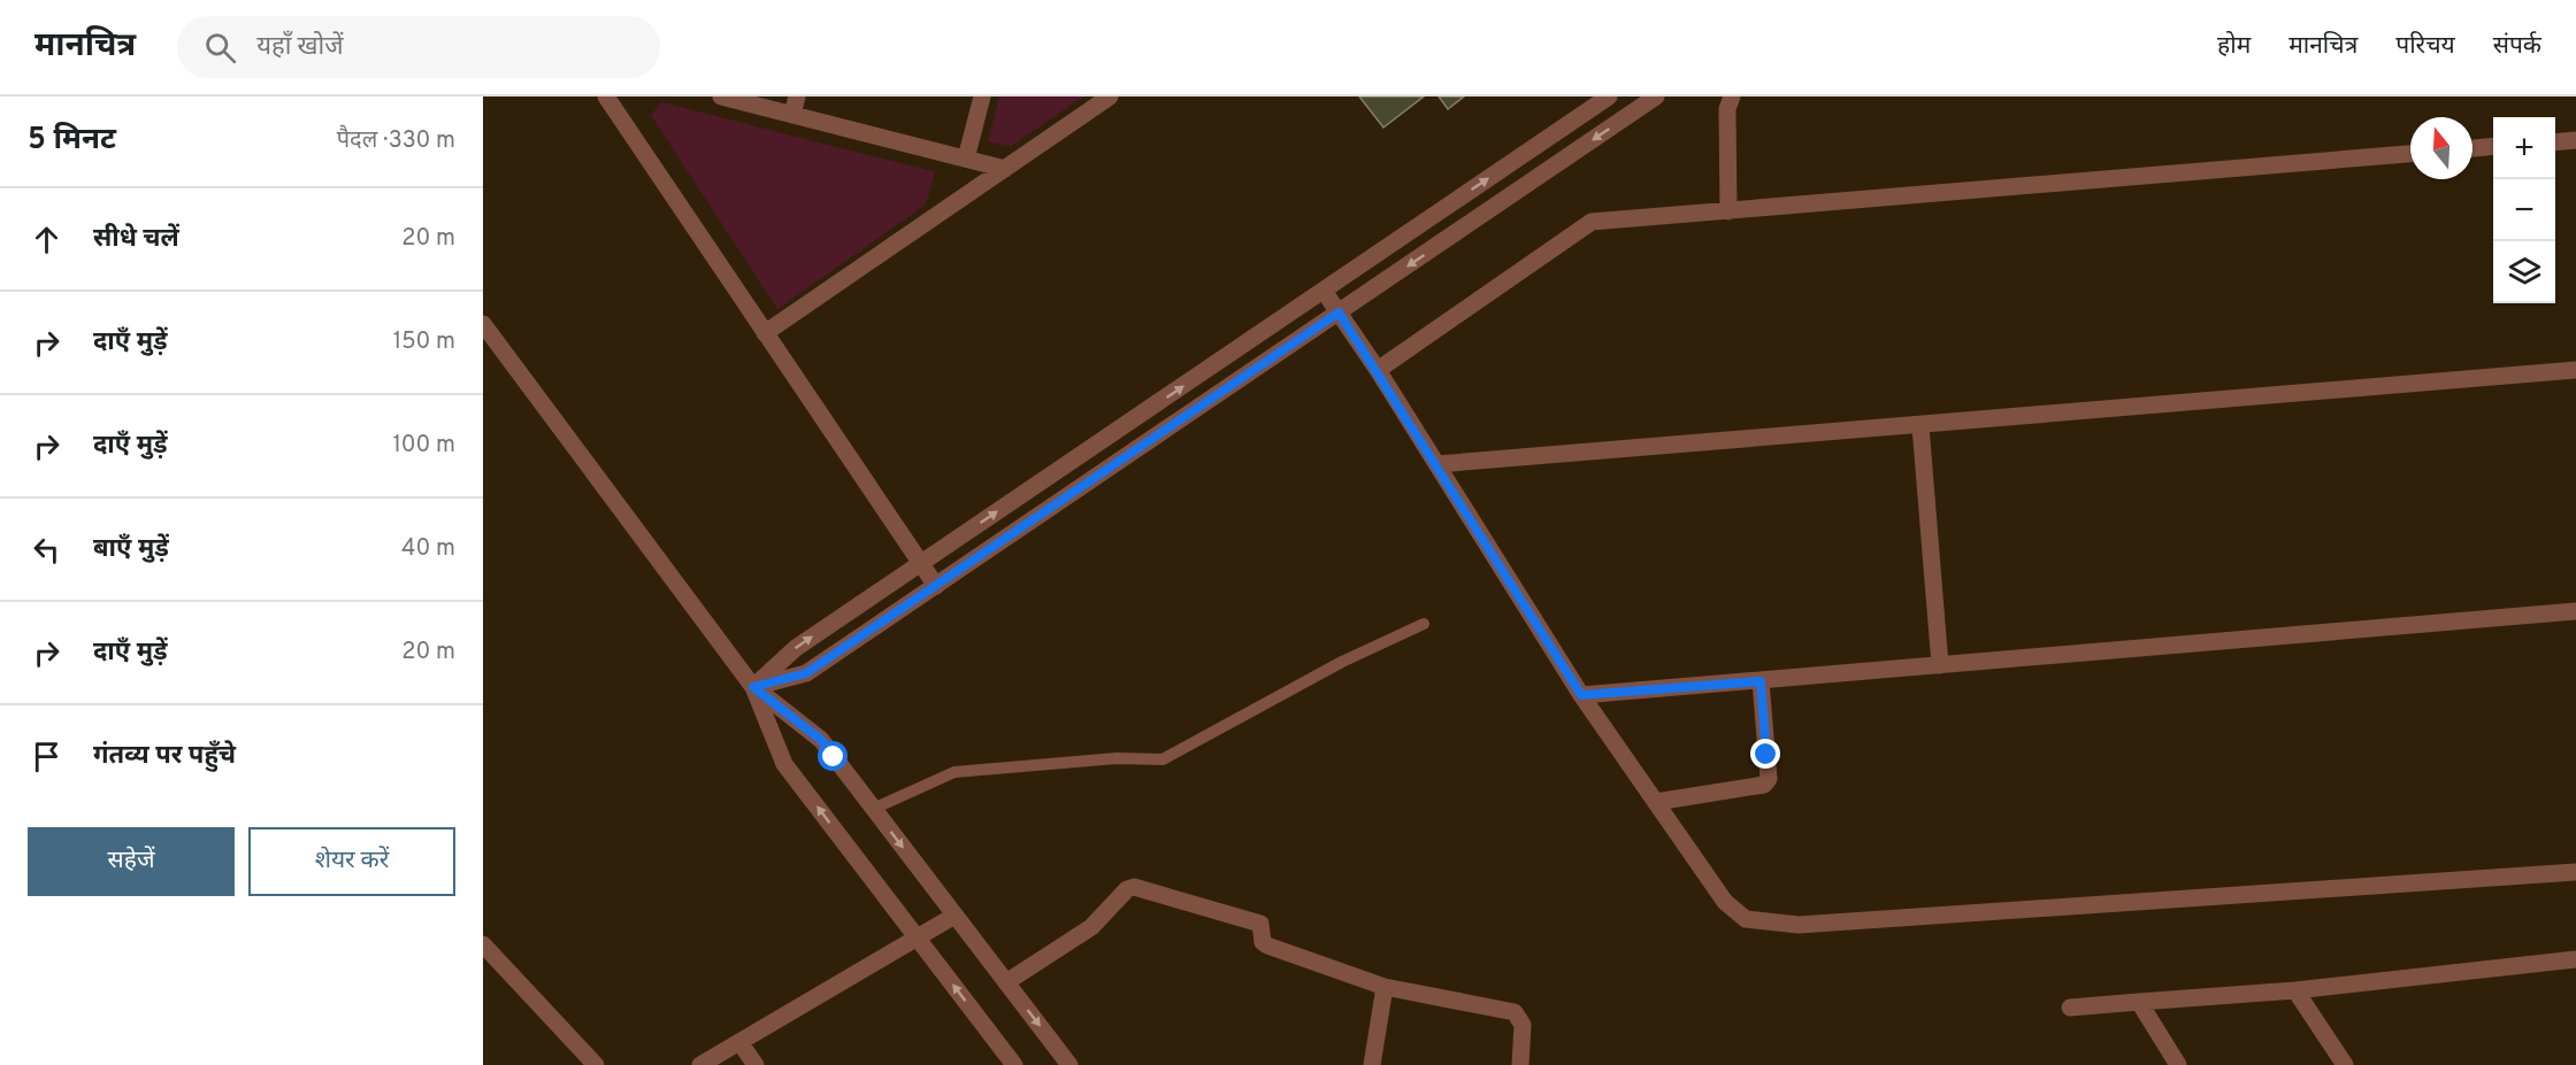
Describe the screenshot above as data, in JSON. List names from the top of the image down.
{
  "north": "top",
  "page": {
    "header": "मानचित्र",
    "search": "यहाँ खोजें",
    "nav": [
      "होम",
      "मानचित्र",
      "परिचय",
      "संपर्क"
    ],
    "heading": ["5 मिनट", "पैदल · 330 m"],
    "map_buttons": ["+", "−"],
    "list": [
      ["सीधे चलें", "20 m"],
      ["दाएँ मुड़ें", "150 m"],
      ["दाएँ मुड़ें", "100 m"],
      ["बाएँ मुड़ें", "40 m"],
      ["दाएँ मुड़ें", "20 m"],
      "गंतव्य पर पहुँचे"
    ],
    "buttons": ["सहेजें", "शेयर करें"]
  }
}
